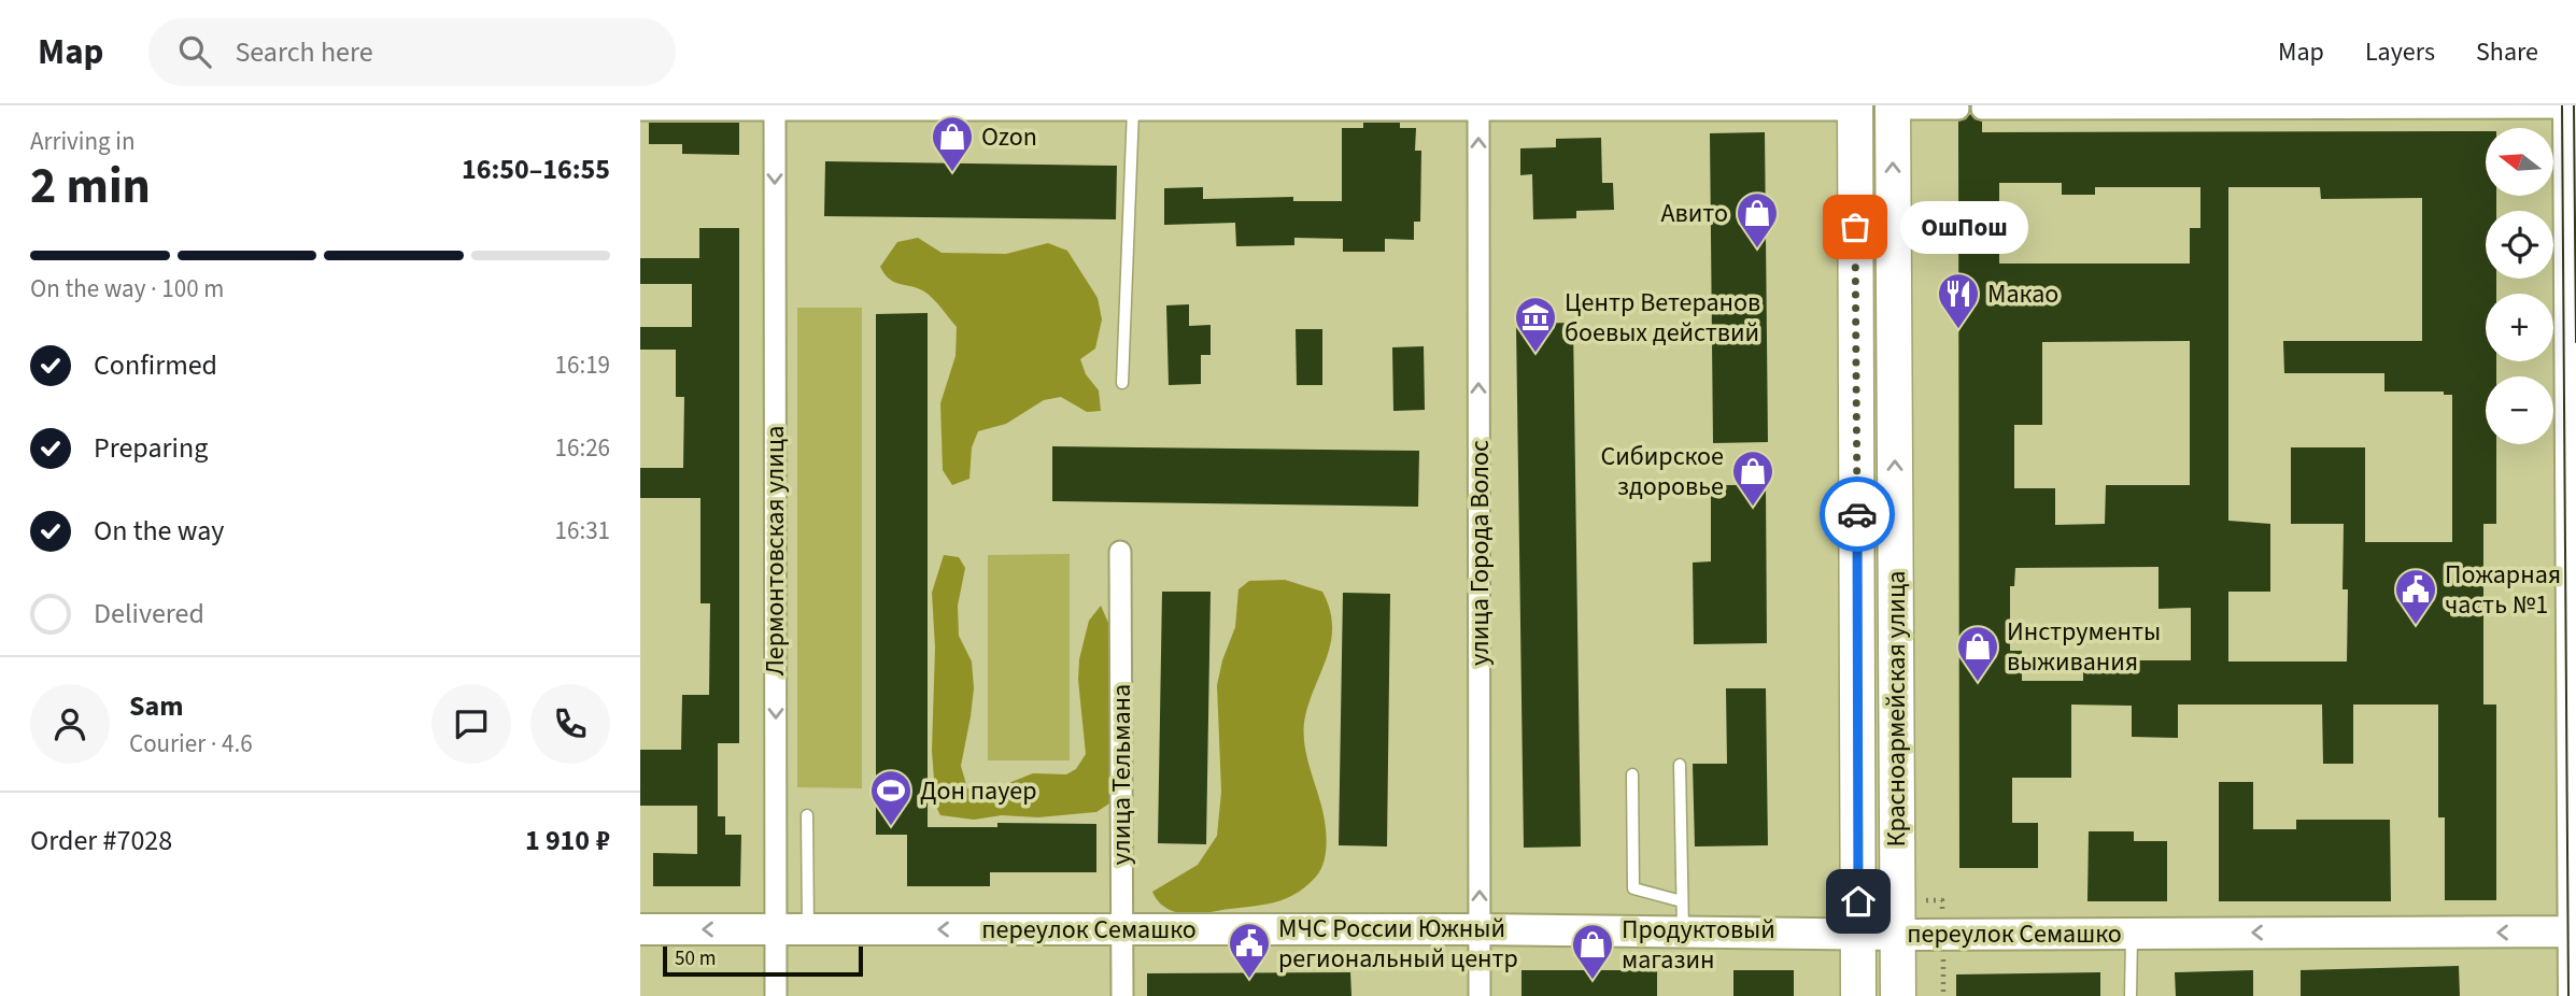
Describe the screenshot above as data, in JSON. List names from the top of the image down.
{
  "streets": {
    "main road": ["Красноармейская улица"],
    "street": [
      "Лермонтовская улица",
      "улица Города Волос",
      "улица Тельмана",
      "переулок Семашко"
    ]
  },
  "crossings": [
    ["Лермонтовская улица", "переулок Семашко"],
    ["улица Города Волос", "переулок Семашко"],
    ["Красноармейская улица", "переулок Семашко"],
    ["улица Тельмана", "переулок Семашко"]
  ],
  "one_way": ["Лермонтовская улица", "улица Города Волос", "переулок Семашко"],
  "places": {
    "shop": [
      "Ozon",
      "Авито",
      "Сибирское здоровье",
      "Инструменты выживания",
      "Продуктовый магазин"
    ],
    "other": ["ОшПош"],
    "restaurant": ["Макао"],
    "museum": ["Центр Ветеранов боевых действий"],
    "public building": ["Пожарная часть №1", "МЧС России Южный региональный центр"],
    "sports": ["Дон пауер"]
  },
  "scale_bar": "50 m",
  "north": "left",
  "page": {
    "header": "Map",
    "search": "Search here",
    "nav": ["Map", "Layers", "Share"],
    "heading": ["2 min", "Arriving in", "16:50–16:55"],
    "panel": [
      "Sam",
      "Courier · 4.6",
      "Order #7028",
      "1 910 ₽"
    ],
    "map_buttons": ["+", "−"],
    "bubble": "ОшПош",
    "bar": "On the way · 100 m",
    "list": [
      ["Confirmed", "16:19"],
      ["Preparing", "16:26"],
      ["On the way", "16:31"],
      "Delivered"
    ],
    "scale": "50 m"
  }
}
